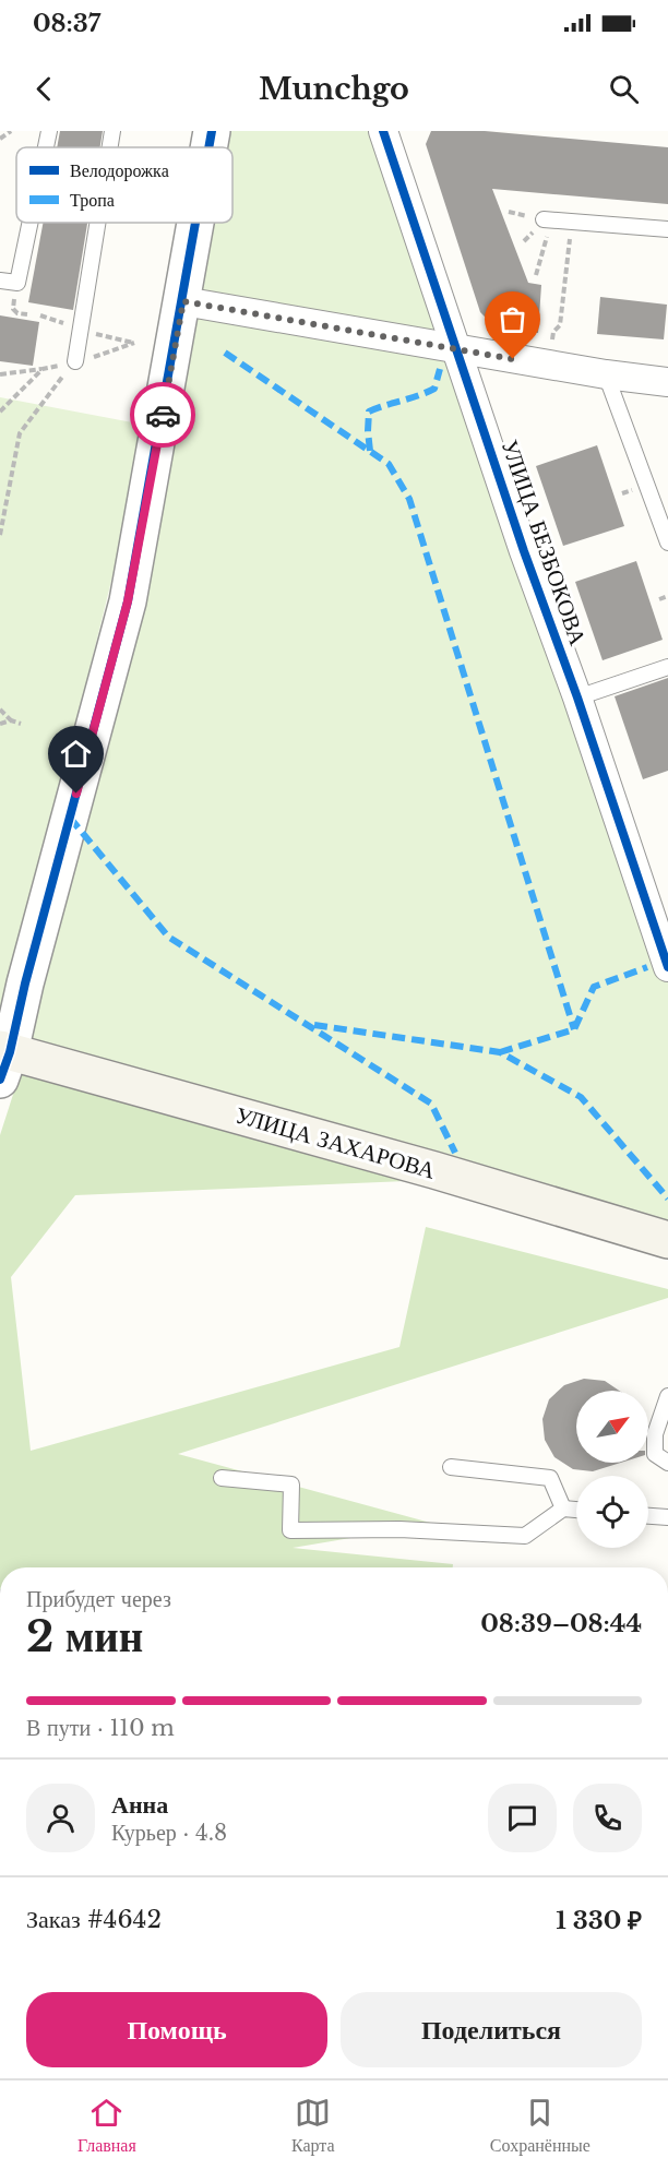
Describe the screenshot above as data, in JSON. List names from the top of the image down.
{
  "streets": {
    "main road": ["УЛИЦА ЗАХАРОВА"],
    "street": ["УЛИЦА БЕЗБОКОВА"]
  },
  "legend": ["Велодорожка", "Тропа"],
  "north": "top right",
  "page": {
    "status": "08:37",
    "header": "Munchgo",
    "heading": ["2 мин", "Прибудет через", "08:39–08:44"],
    "panel": [
      "Анна",
      "Курьер · 4.8",
      "Заказ #4642",
      "1 330 ₽"
    ],
    "bar": "В пути · 110 m",
    "buttons": ["Помощь", "Поделиться"],
    "tabs": ["Главная", "Карта", "Сохранённые"]
  }
}
